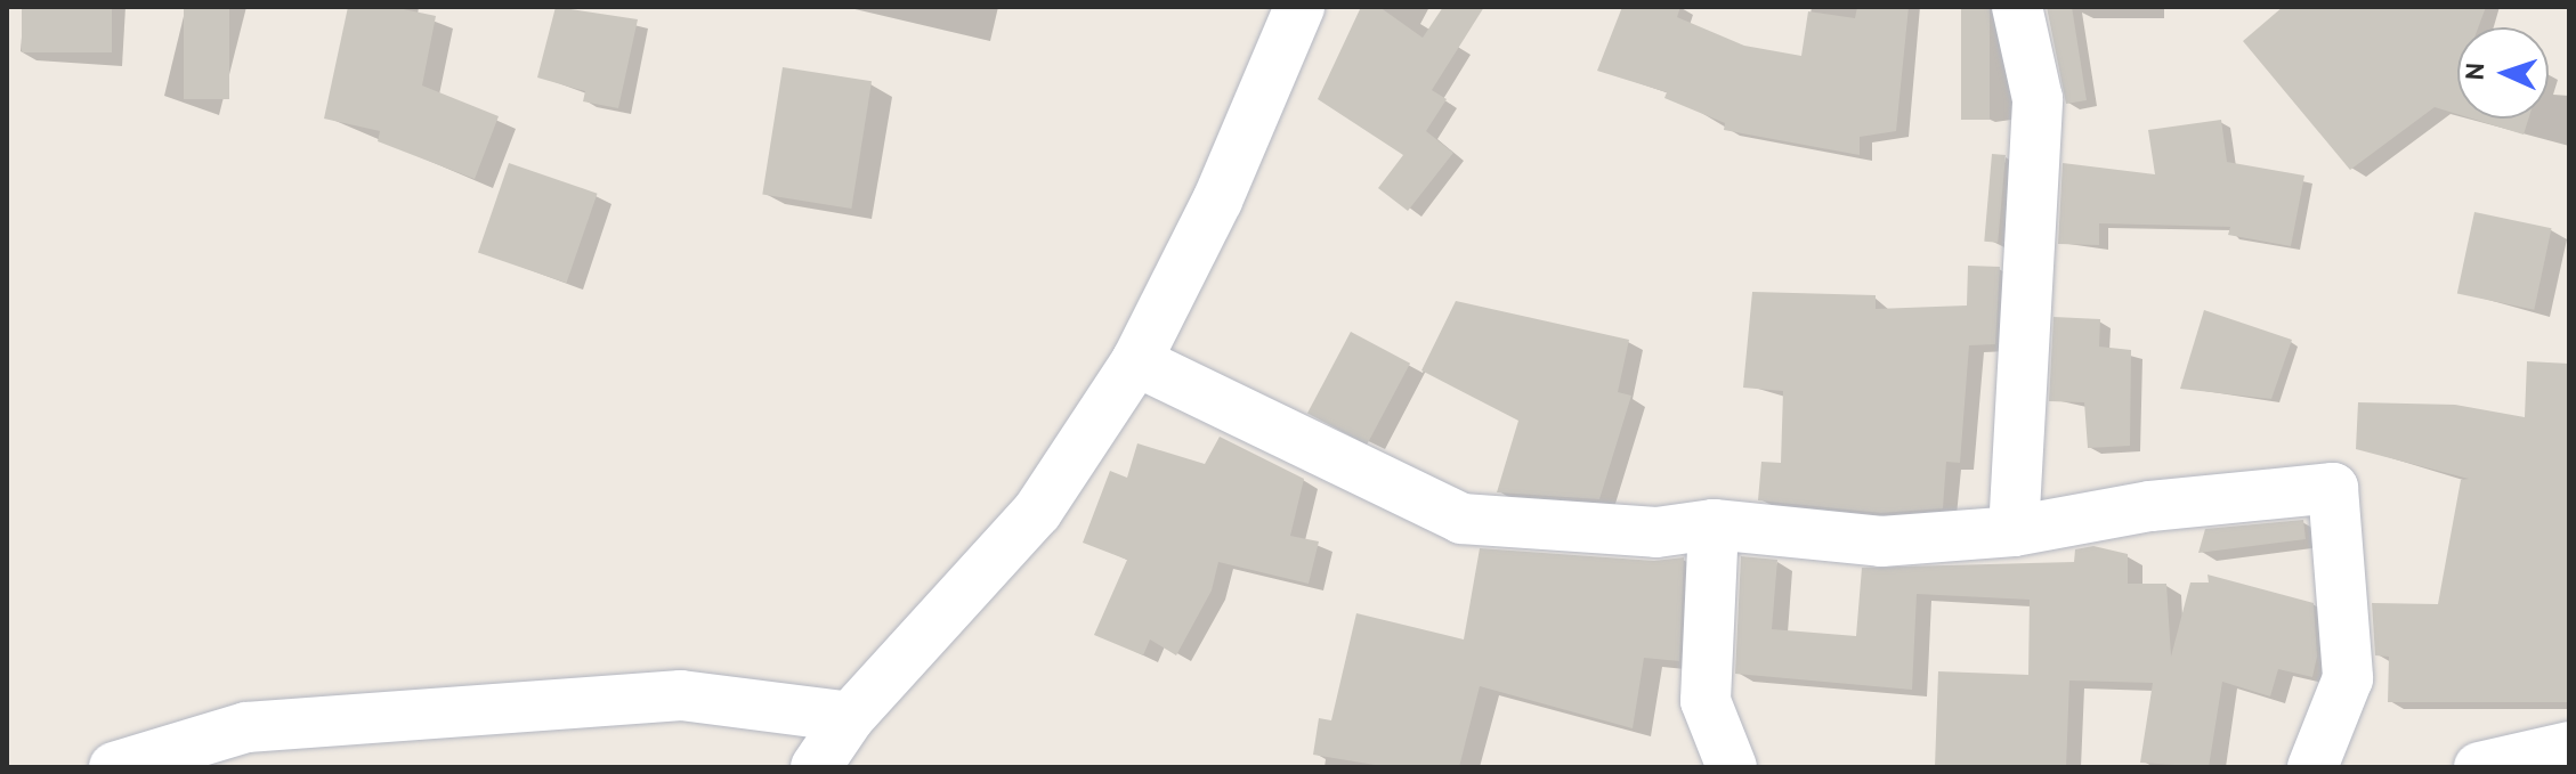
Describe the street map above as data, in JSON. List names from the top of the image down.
{
  "north": "left"
}
